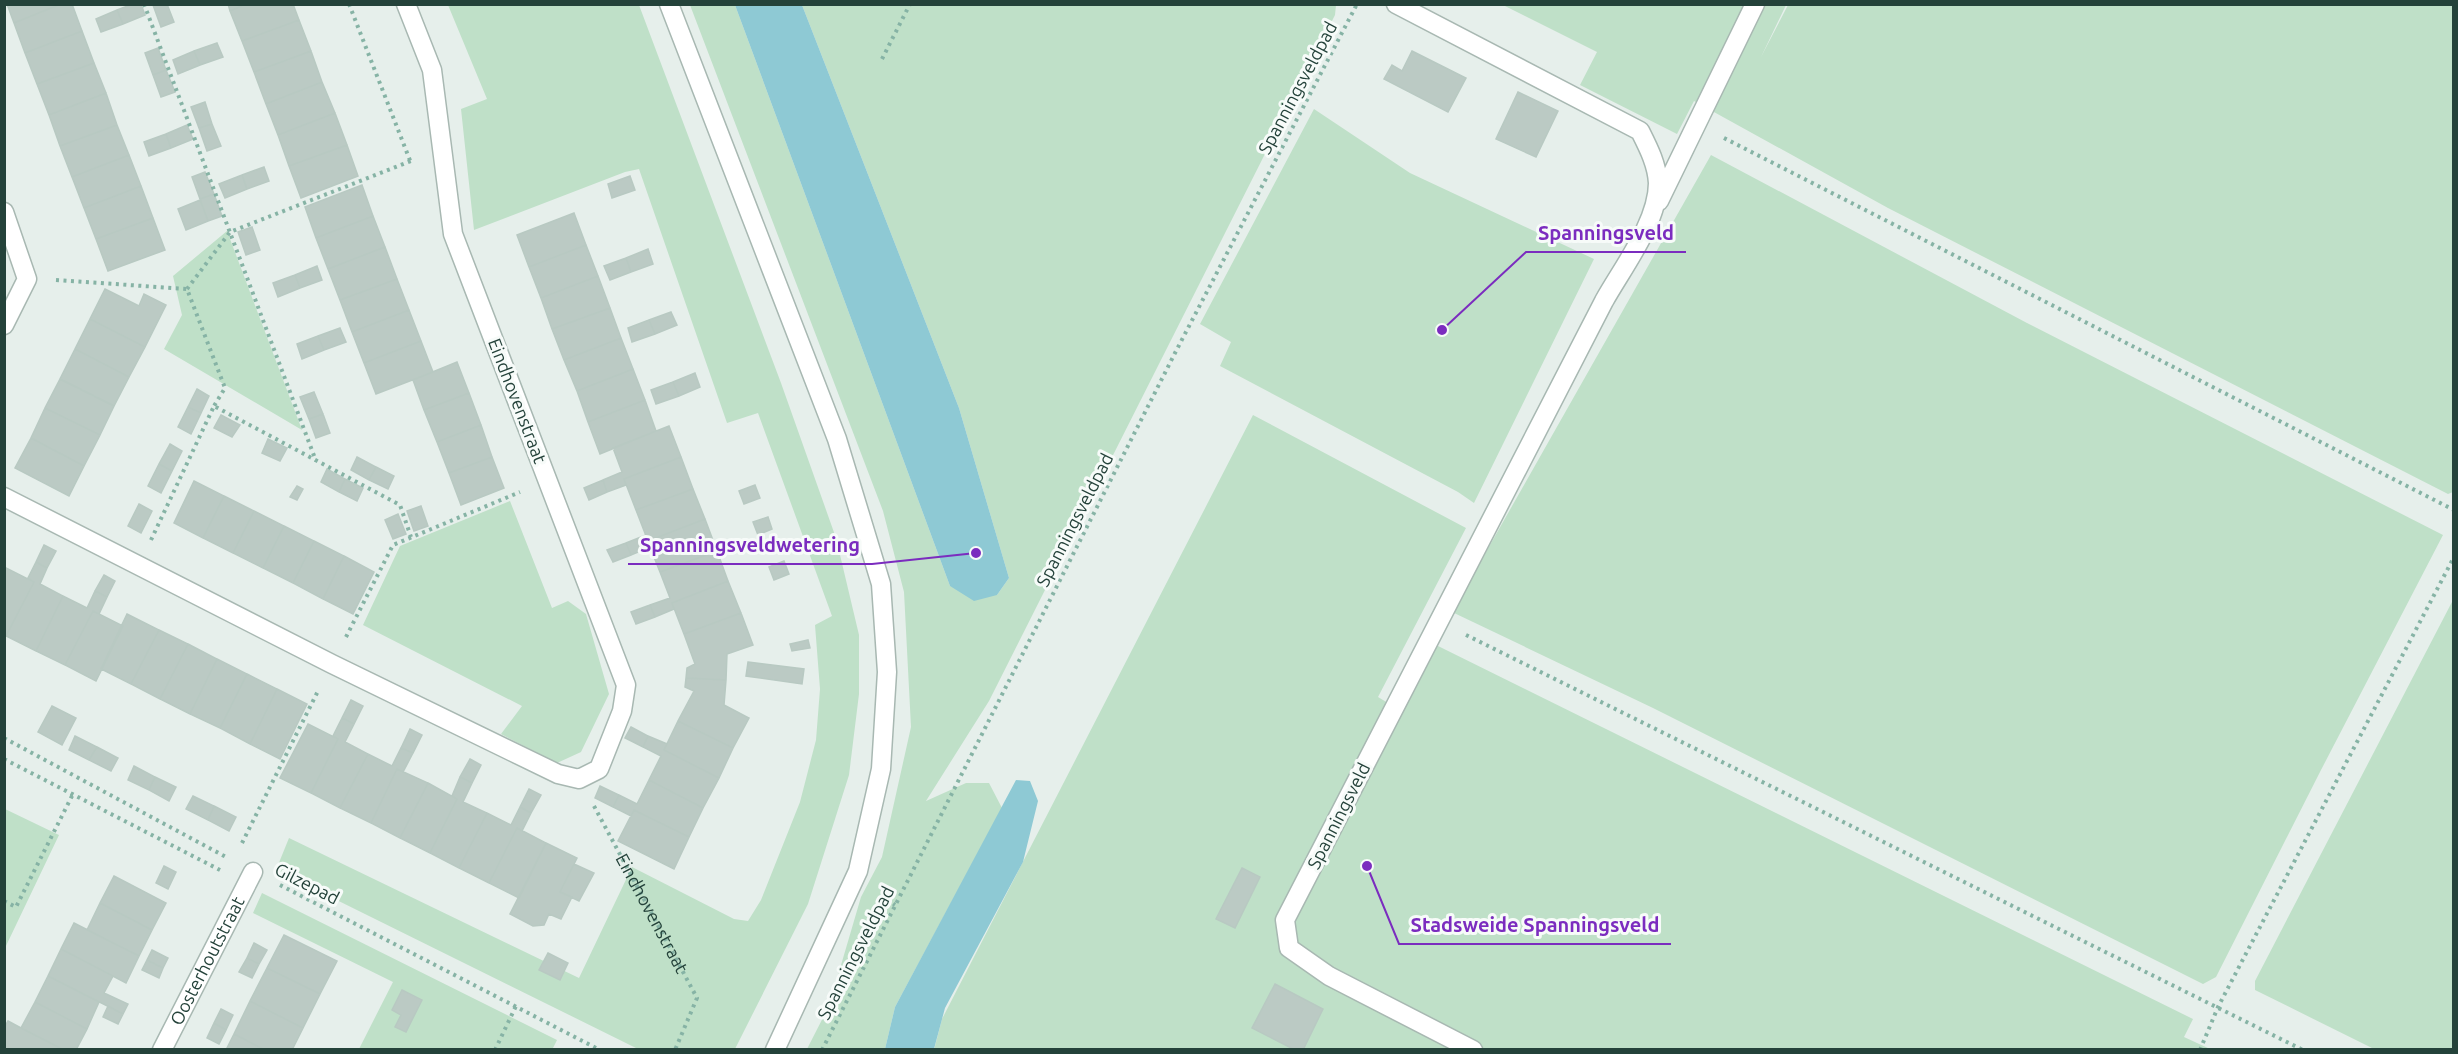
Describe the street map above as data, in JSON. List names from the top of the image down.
{
  "streets": {
    "street": ["Eindhovenstraat", "Spanningsveld", "Oosterhoutstraat"],
    "path": ["Spanningsveldpad", "Gilzepad"]
  },
  "crossings": [
    ["Gilzepad", "Oosterhoutstraat"]
  ],
  "places": ["Spanningsveld", "Spanningsveldwetering", "Stadsweide Spanningsveld"]
}
